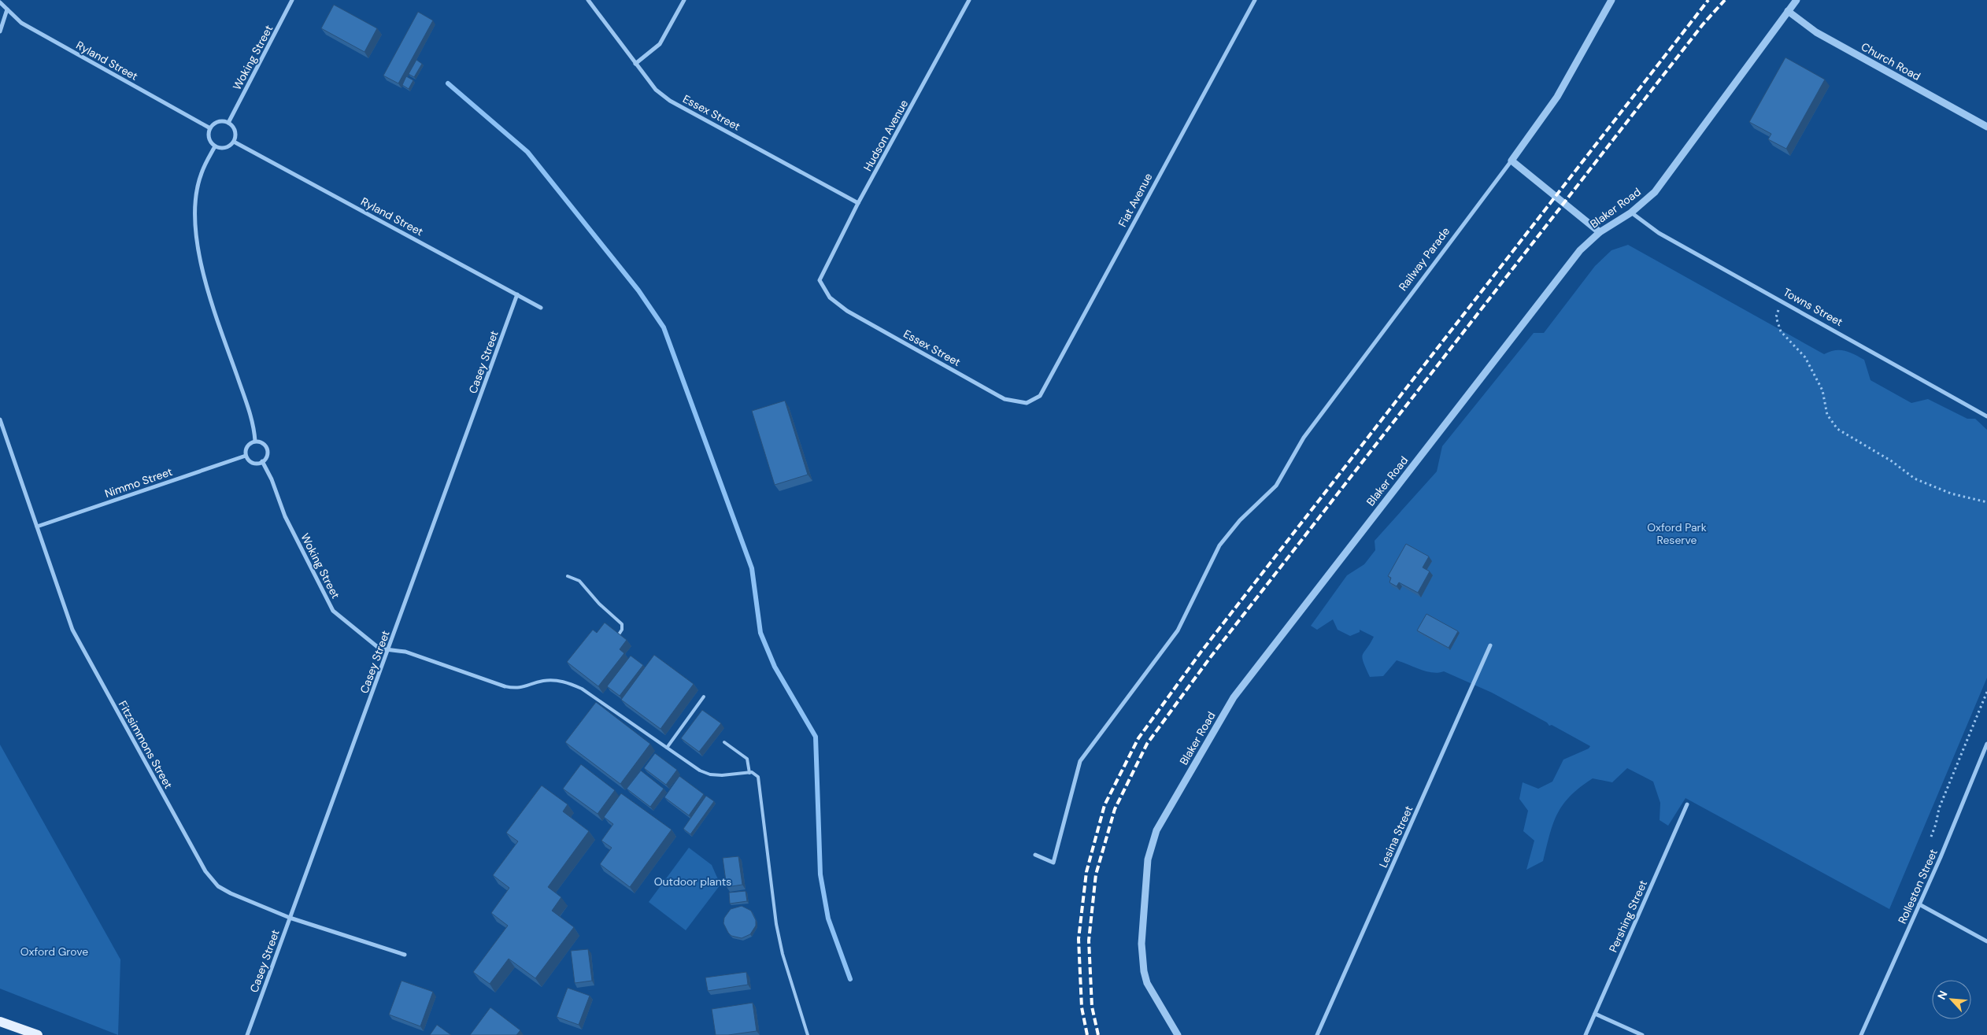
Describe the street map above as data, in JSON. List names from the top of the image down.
{
  "streets": {
    "street": [
      "Woking Street",
      "Ryland Street",
      "Church Road",
      "Essex Street",
      "Hudson Avenue",
      "Fiat Avenue",
      "Blaker Road",
      "Railway Parade",
      "Towns Street",
      "Casey Street",
      "Nimmo Street",
      "Fitzsimmons Street",
      "Lesina Street",
      "Rolleston Street",
      "Pershing Street"
    ]
  },
  "crossings": [
    ["Woking Street", "Ryland Street"],
    ["Woking Street", "Casey Street"],
    ["Woking Street", "Nimmo Street"],
    ["Ryland Street", "Casey Street"],
    ["Church Road", "Blaker Road"],
    ["Essex Street", "Hudson Avenue"],
    ["Essex Street", "Fiat Avenue"],
    ["Blaker Road", "Towns Street"],
    ["Casey Street", "Fitzsimmons Street"],
    ["Nimmo Street", "Fitzsimmons Street"]
  ],
  "parks": ["Oxford Park Reserve", "Outdoor plants", "Oxford Grove"],
  "north": "top left"
}
